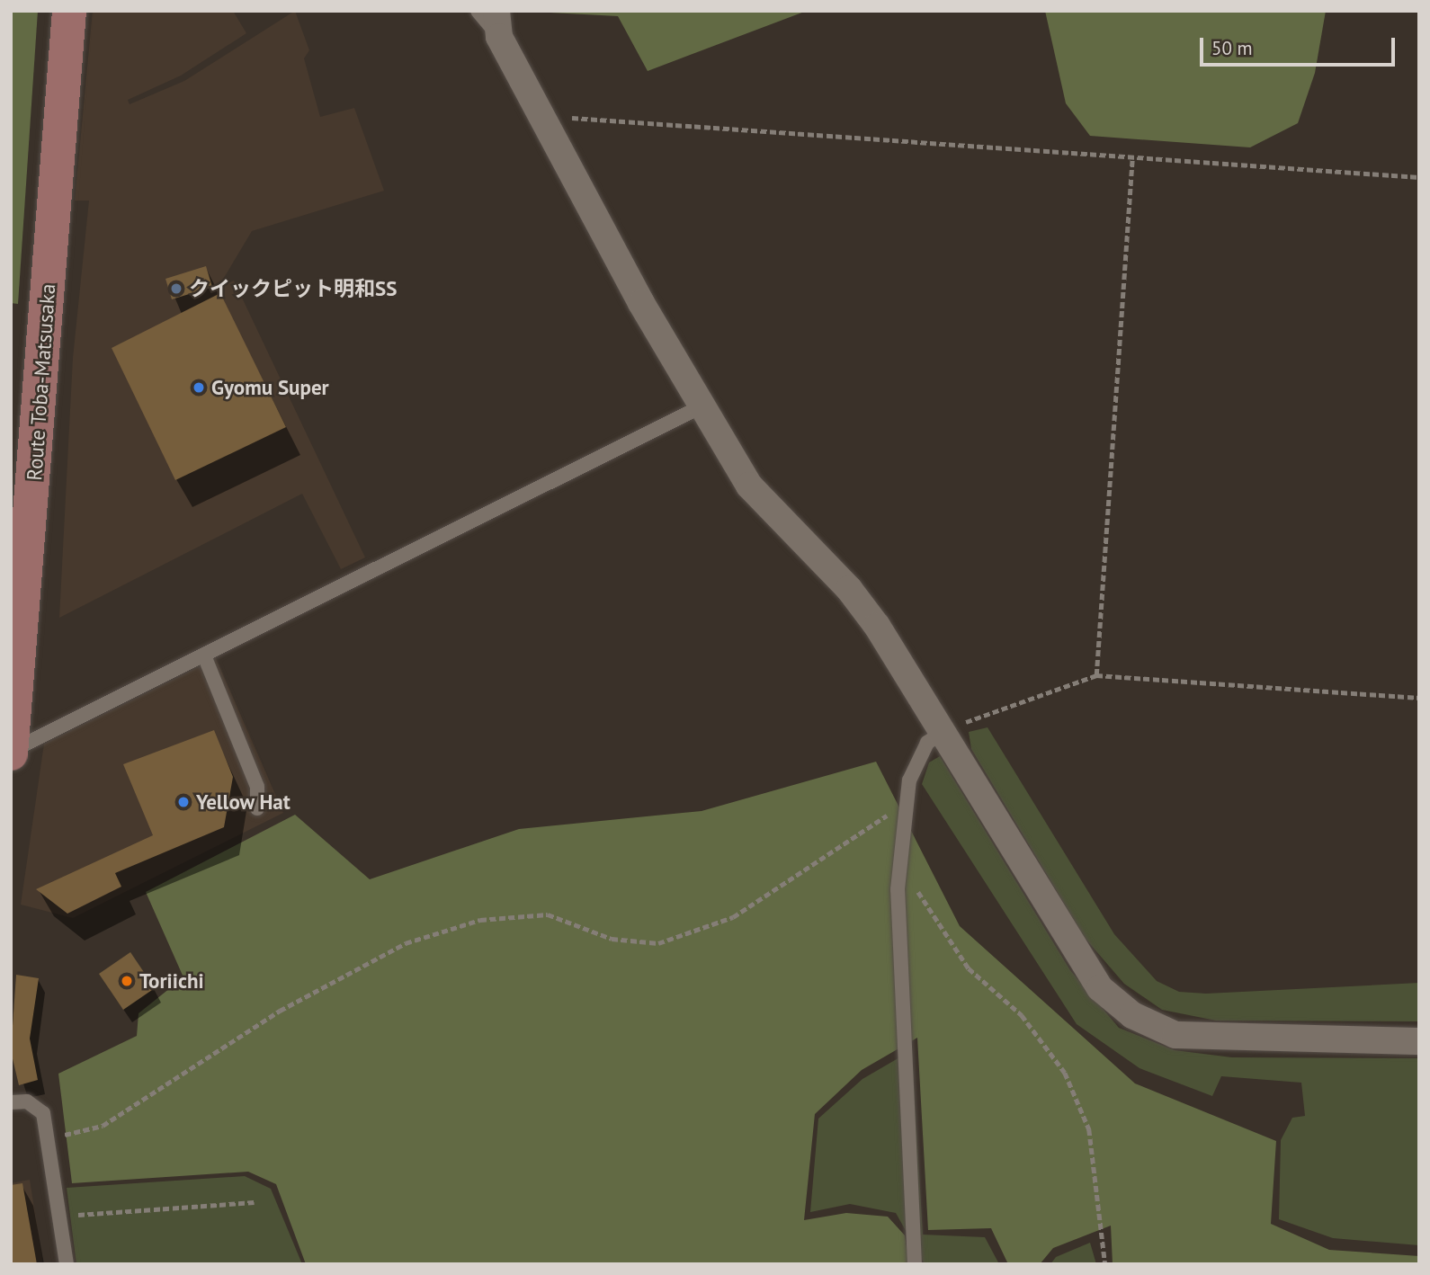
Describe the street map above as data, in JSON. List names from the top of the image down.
{
  "streets": {
    "main road": ["Route Toba-Matsusaka"]
  },
  "places": [
    "クイックピット明和SS",
    "Gyomu Super",
    "Yellow Hat",
    "Toriichi"
  ],
  "scale_bar": "50 m"
}
